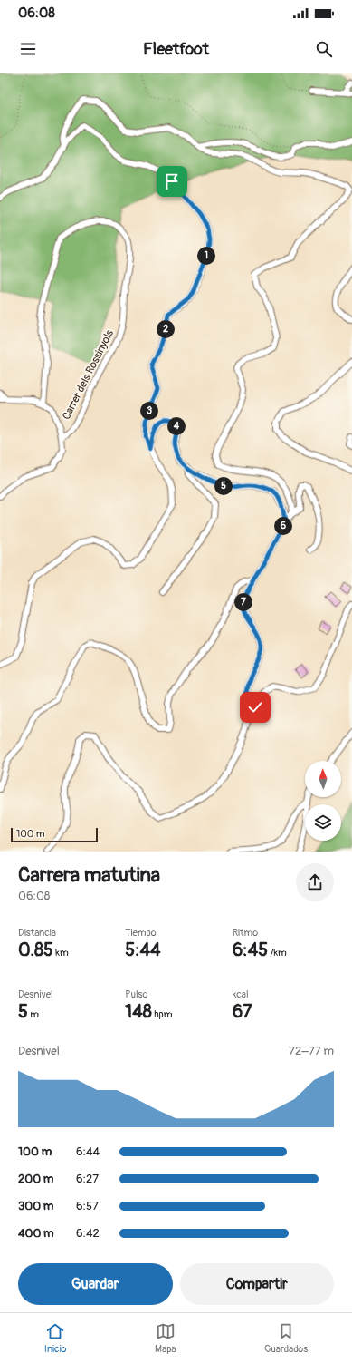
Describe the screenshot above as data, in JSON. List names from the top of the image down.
{
  "streets": {
    "street": ["Carrer dels Rossinyols"]
  },
  "scale_bar": "100 m",
  "north": "top",
  "page": {
    "status": "06:08",
    "header": "Fleetfoot",
    "pins": [
      "1",
      "2",
      "3",
      "4",
      "5",
      "6",
      "7"
    ],
    "scale": "100 m",
    "heading": ["Carrera matutina", "06:08"],
    "stats": [
      ["Distancia", "0.85 km"],
      ["Tiempo", "5:44"],
      ["Ritmo", "6:45 /km"],
      ["Desnivel", "5 m"],
      ["Pulso", "148 bpm"],
      ["kcal", "67"]
    ],
    "chart": ["Desnivel", "72–77 m"],
    "list": [
      {
        "name": "100 m",
        "note": "6:44"
      },
      {
        "name": "200 m",
        "note": "6:27"
      },
      {
        "name": "300 m",
        "note": "6:57"
      },
      {
        "name": "400 m",
        "note": "6:42"
      }
    ],
    "buttons": ["Guardar", "Compartir"],
    "tabs": ["Inicio", "Mapa", "Guardados"]
  }
}
